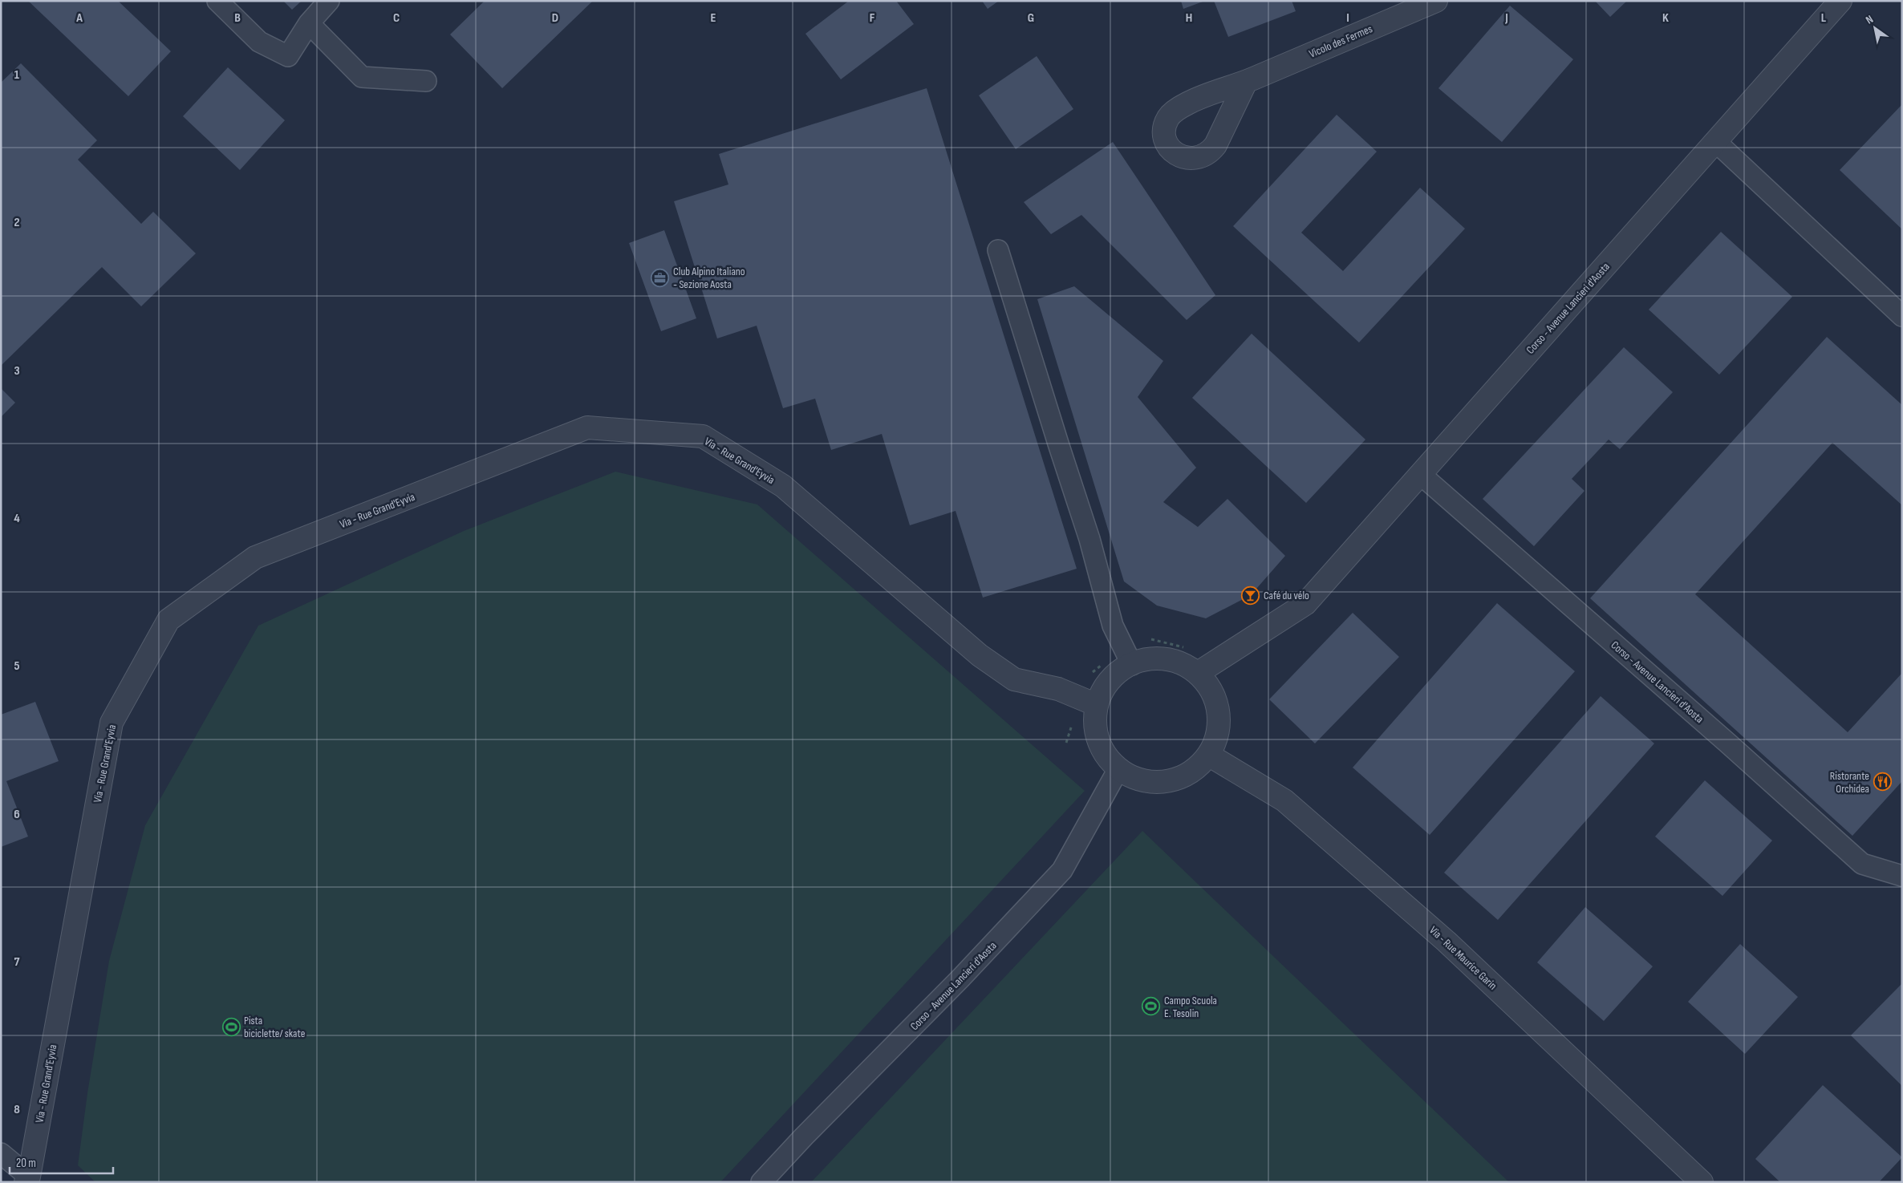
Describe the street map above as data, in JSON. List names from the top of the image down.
{
  "streets": {
    "street": [
      "Vicolo des Fermes",
      "Corso - Avenue Lancieri d'Aosta",
      "Via - Rue Grand'Eyvia",
      "Via - Rue Maurice Garin"
    ]
  },
  "crossings": [
    ["Corso - Avenue Lancieri d'Aosta", "Via - Rue Grand'Eyvia"],
    ["Corso - Avenue Lancieri d'Aosta", "Via - Rue Maurice Garin"],
    ["Via - Rue Grand'Eyvia", "Via - Rue Maurice Garin"]
  ],
  "places": {
    "office": ["Club Alpino Italiano - Sezione Aosta"],
    "bar": ["Café du vélo"],
    "restaurant": ["Ristorante Orchidea"],
    "sports": ["Campo Scuola E. Tesolin", "Pista biciclette/ skate"]
  },
  "scale_bar": "20 m",
  "north": "top left",
  "grid": {
    "columns": [
      "A",
      "B",
      "C",
      "D",
      "E",
      "F",
      "G",
      "H",
      "I",
      "J",
      "K",
      "L"
    ],
    "rows": [
      "1",
      "2",
      "3",
      "4",
      "5",
      "6",
      "7",
      "8"
    ]
  }
}
